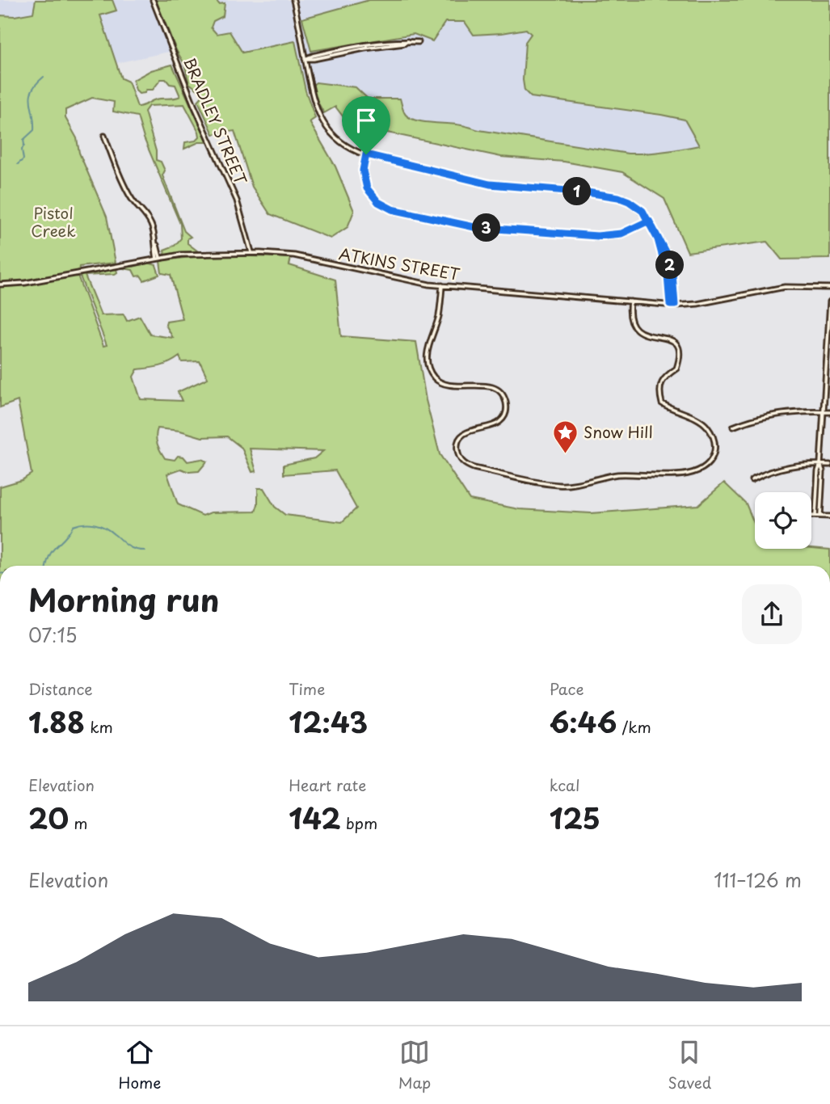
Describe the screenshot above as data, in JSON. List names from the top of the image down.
{
  "streets": {
    "street": ["BRADLEY STREET", "ATKINS STREET"]
  },
  "crossings": [
    ["BRADLEY STREET", "ATKINS STREET"]
  ],
  "parks": ["Pistol Creek"],
  "places": {
    "place": ["Snow Hill"]
  },
  "page": {
    "pins": ["1", "3", "2"],
    "heading": ["Morning run", "07:15"],
    "stats": [
      ["Distance", "1.88 km"],
      ["Time", "12:43"],
      ["Pace", "6:46 /km"],
      ["Elevation", "20 m"],
      ["Heart rate", "142 bpm"],
      ["kcal", "125"]
    ],
    "chart": ["Elevation", "111–126 m"],
    "tabs": ["Home", "Map", "Saved"]
  }
}
